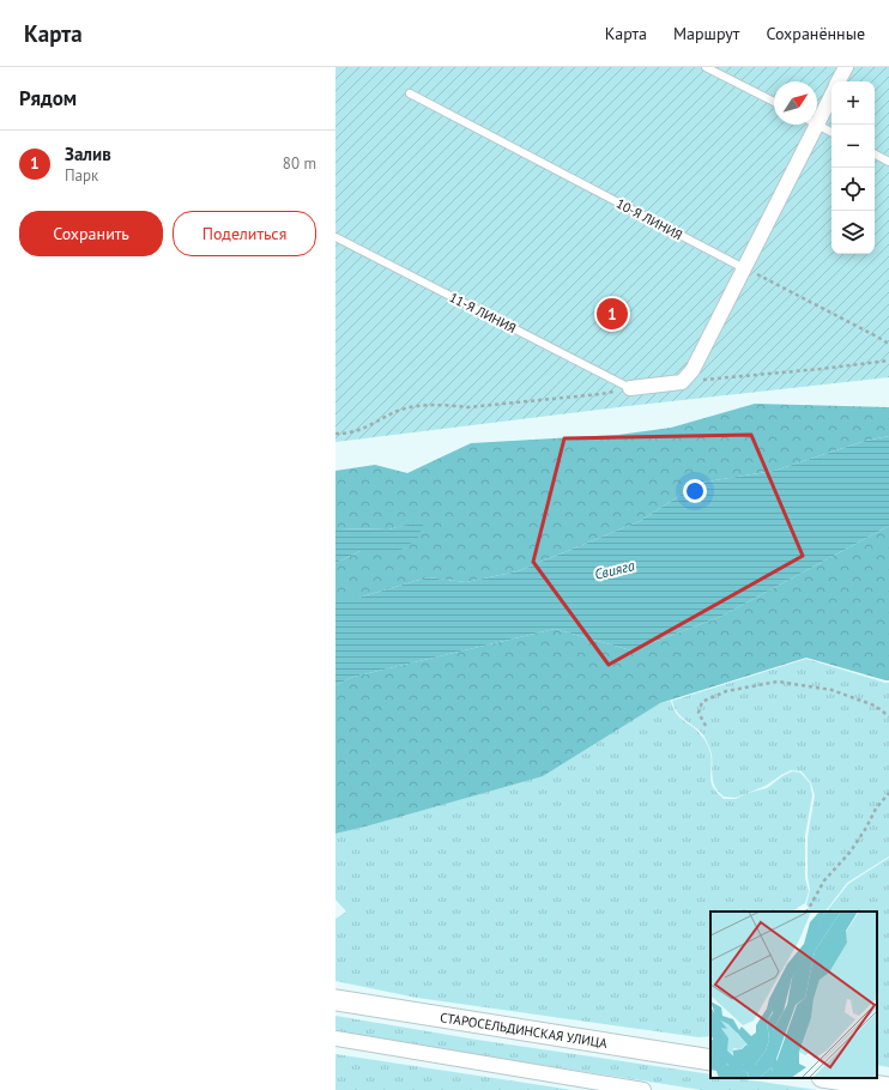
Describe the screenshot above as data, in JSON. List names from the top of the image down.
{
  "streets": {
    "main road": ["СТАРОСЕЛЬДИНСКАЯ УЛИЦА"],
    "lane": ["10-Я ЛИНИЯ", "11-Я ЛИНИЯ"]
  },
  "water": ["Свияга"],
  "north": "top right",
  "page": {
    "header": "Карта",
    "nav": ["Карта", "Маршрут", "Сохранённые"],
    "heading": "Рядом",
    "map_buttons": ["+", "−"],
    "list": [
      {
        "mark": "1",
        "name": "Залив",
        "note": "Парк",
        "value": "80 m"
      }
    ],
    "buttons": ["Сохранить", "Поделиться"],
    "pins": "1"
  }
}
